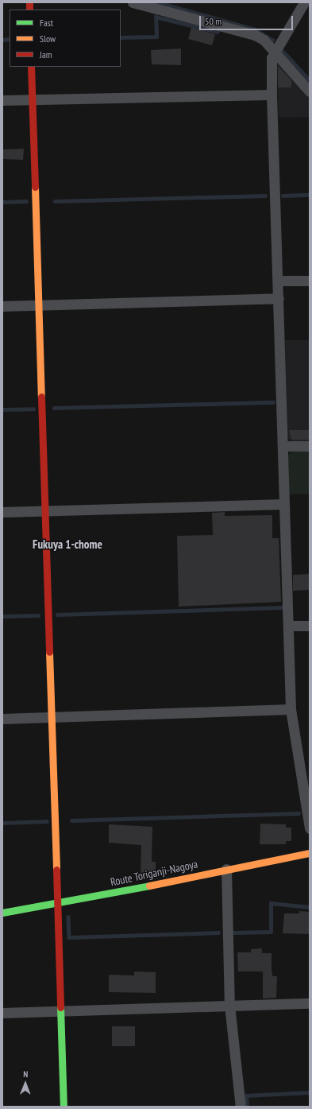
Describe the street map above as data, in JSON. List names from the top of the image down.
{
  "streets": {
    "street": ["Route Toriganji-Nagoya"]
  },
  "districts": ["Fukuya 1-chome"],
  "legend": ["Fast", "Slow", "Jam"],
  "scale_bar": "50 m",
  "north": "top"
}
